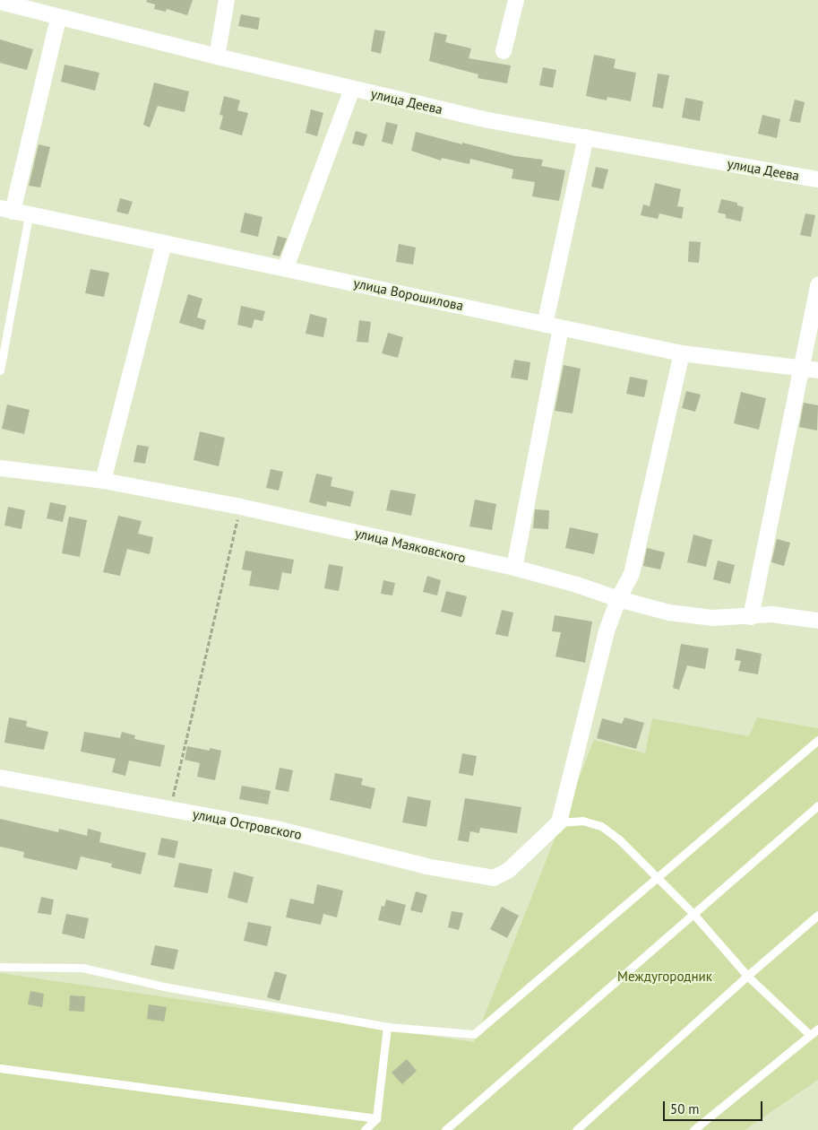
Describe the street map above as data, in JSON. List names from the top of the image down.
{
  "streets": {
    "street": [
      "улица Деева",
      "улица Ворошилова",
      "улица Маяковского",
      "улица Островского"
    ]
  },
  "parks": ["Междугородник"],
  "scale_bar": "50 m"
}
